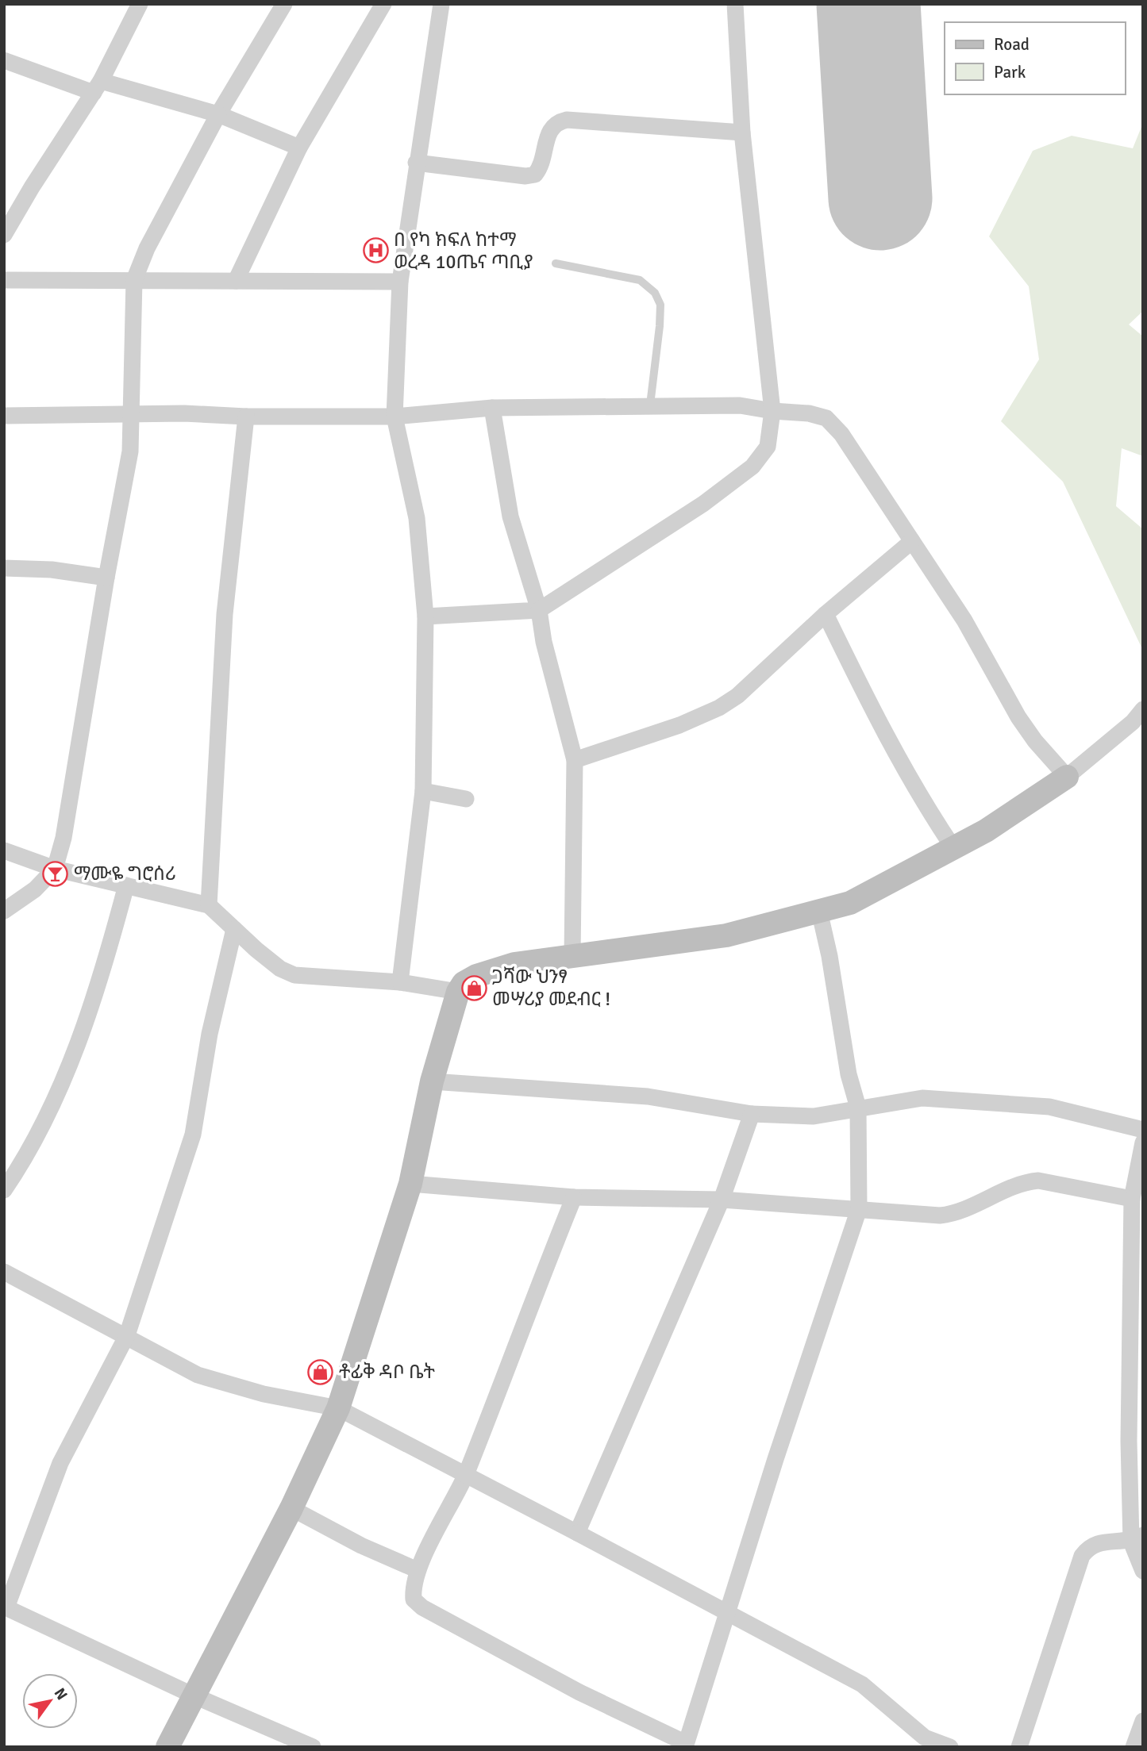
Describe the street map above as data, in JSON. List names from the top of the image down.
{
  "places": {
    "hospital": ["በ የካ ክፍለ ከተማ ወረዳ 10ጤና ጣቢያ"],
    "bar": ["ማሙዬ ግሮሰሪ"],
    "shop": ["ጋሻው ህንፃ መሣሪያ መደብር !", "ቶፊቅ ዳቦ ቤት"]
  },
  "legend": ["Road", "Park"],
  "north": "top right"
}
